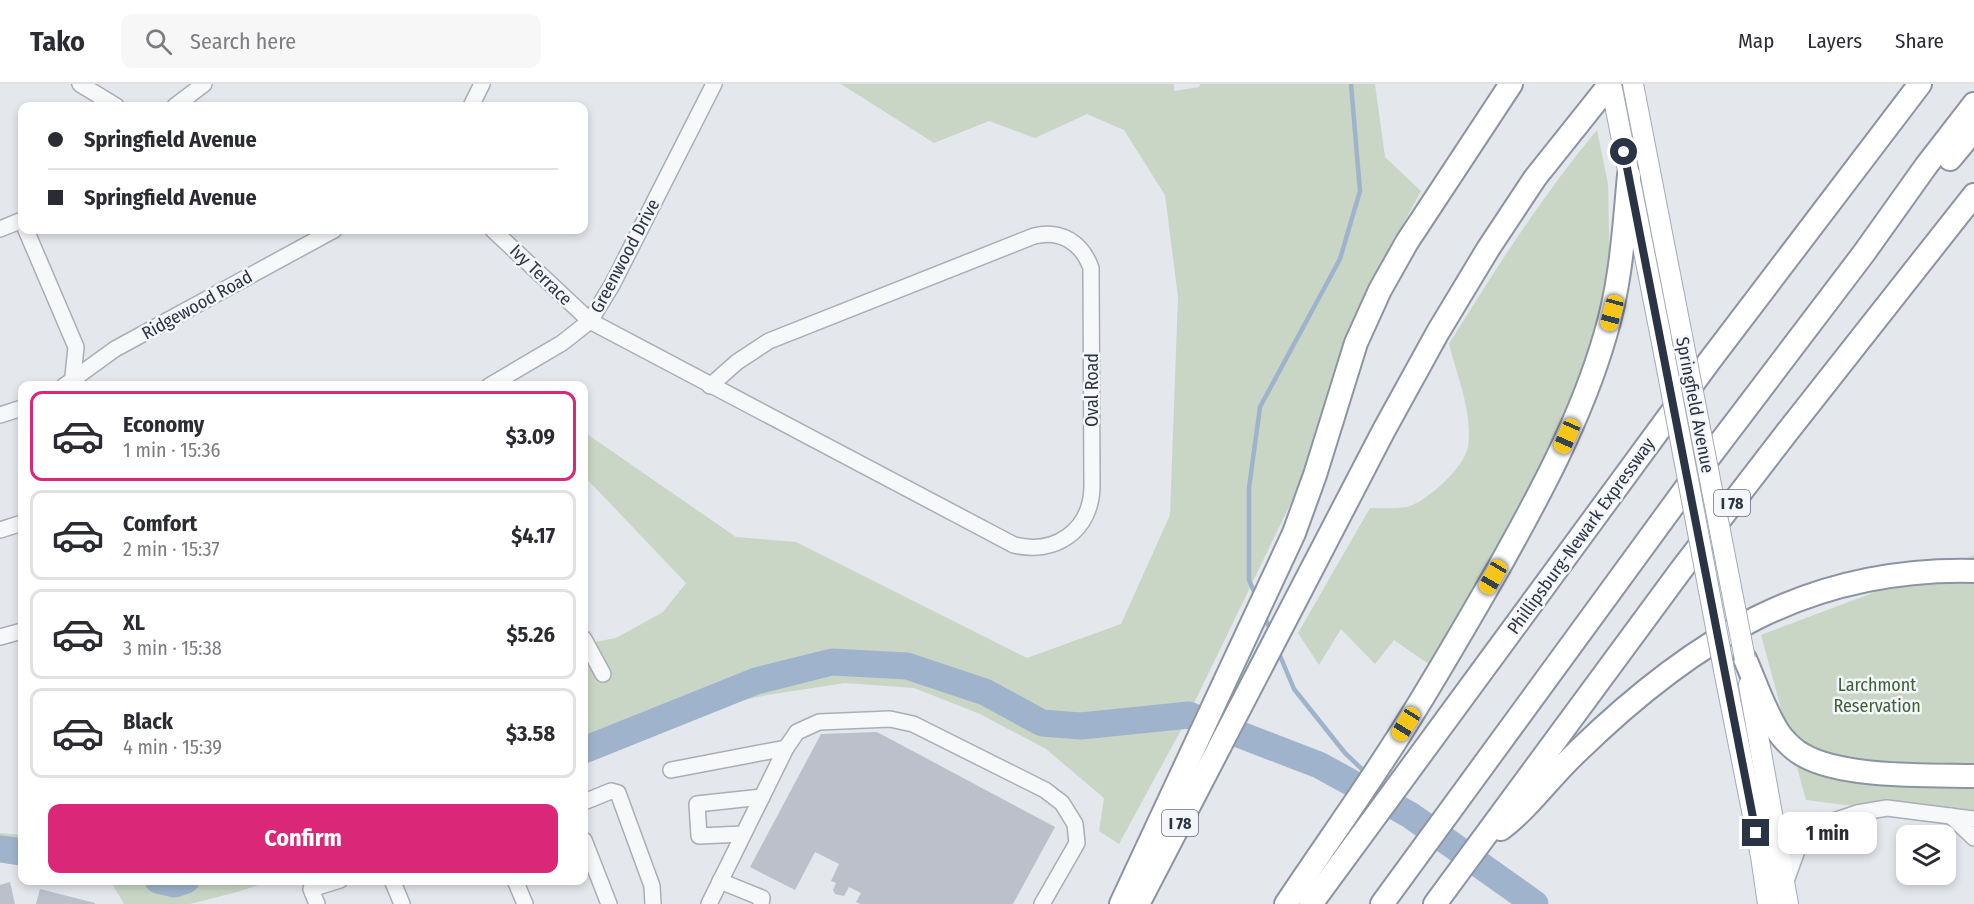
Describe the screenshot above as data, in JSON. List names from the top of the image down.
{
  "streets": {
    "highway": ["I 78", "Phillipsburg-Newark Expressway"],
    "main road": ["Springfield Avenue"],
    "street": [
      "Greenwood Drive",
      "Ivy Terrace",
      "Ridgewood Road",
      "Oval Road"
    ]
  },
  "crossings": [
    ["Greenwood Drive", "Ivy Terrace"],
    ["Greenwood Drive", "Oval Road"],
    ["Ivy Terrace", "Oval Road"],
    ["Springfield Avenue", "I 78"]
  ],
  "parks": ["Larchmont Reservation"],
  "page": {
    "header": "Tako",
    "search": "Search here",
    "nav": ["Map", "Layers", "Share"],
    "banner": ["Springfield Avenue", "Springfield Avenue"],
    "list": [
      {
        "name": "Economy",
        "note": "1 min · 15:36",
        "value": "$3.09"
      },
      {
        "name": "Comfort",
        "note": "2 min · 15:37",
        "value": "$4.17"
      },
      {
        "name": "XL",
        "note": "3 min · 15:38",
        "value": "$5.26"
      },
      {
        "name": "Black",
        "note": "4 min · 15:39",
        "value": "$3.58"
      }
    ],
    "buttons": "Confirm",
    "bubble": "1 min"
  }
}
